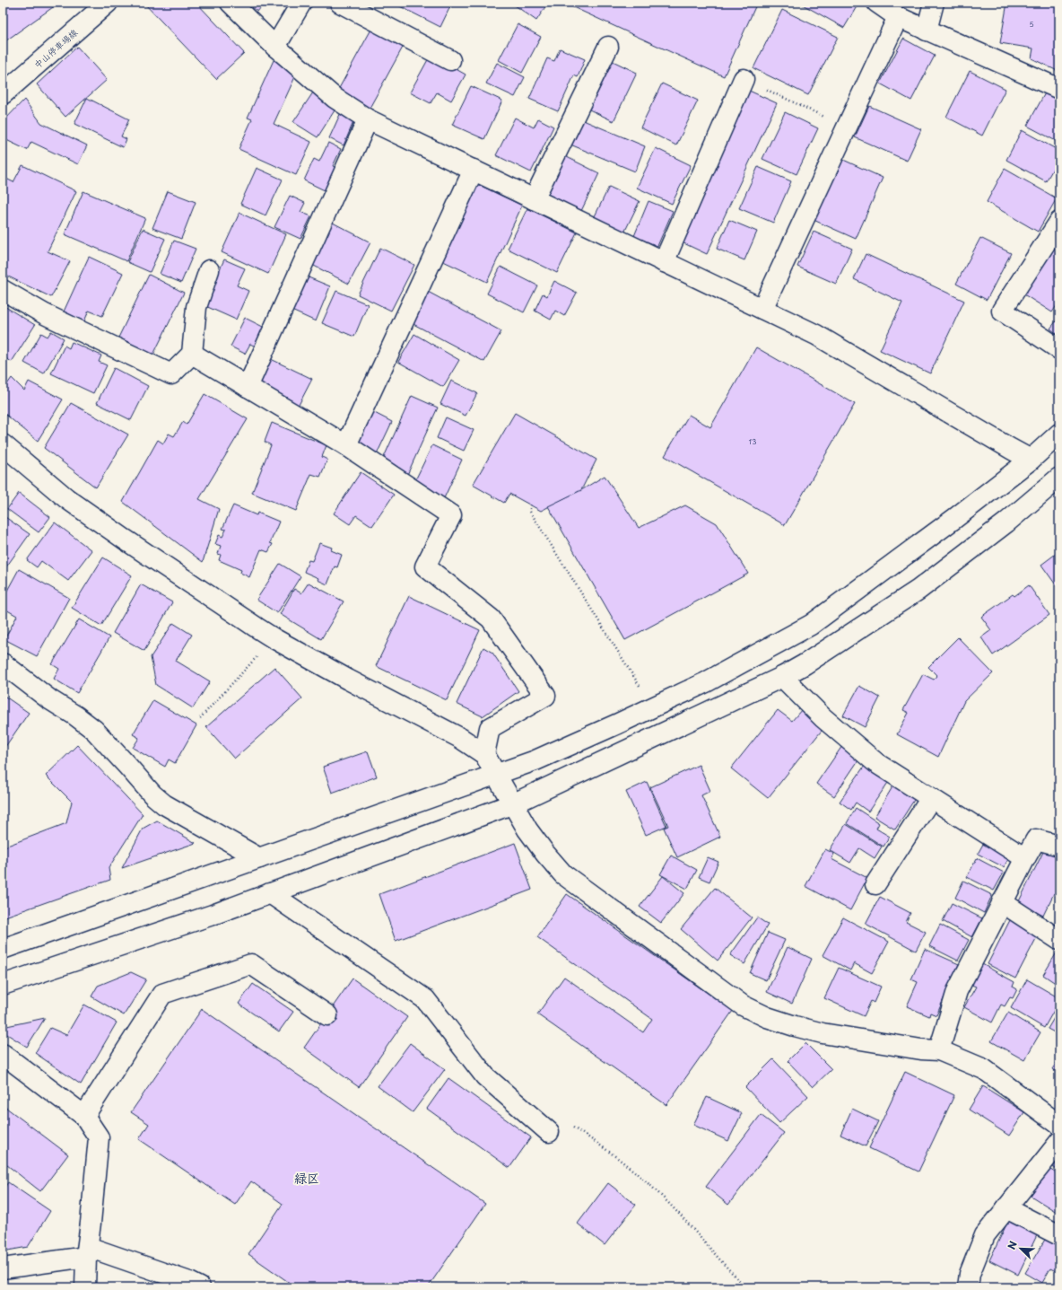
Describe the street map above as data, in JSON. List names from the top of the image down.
{
  "streets": {
    "street": ["中山停車場線"]
  },
  "districts": ["緑区"],
  "house_numbers": ["5", "13"],
  "north": "top left"
}
